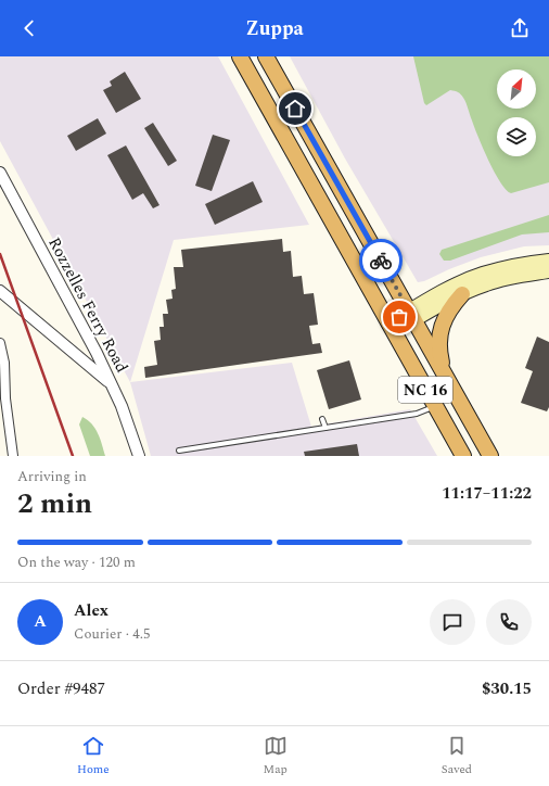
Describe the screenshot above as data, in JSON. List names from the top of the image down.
{
  "streets": {
    "highway": ["NC 16"],
    "street": ["Rozzelles Ferry Road"]
  },
  "north": "top right",
  "page": {
    "header": "Zuppa",
    "heading": ["2 min", "Arriving in", "11:17–11:22"],
    "panel": [
      "Alex",
      "Courier · 4.5",
      "Order #9487",
      "$30.15"
    ],
    "bar": "On the way · 120 m",
    "round": "A",
    "tabs": ["Home", "Map", "Saved"]
  }
}
